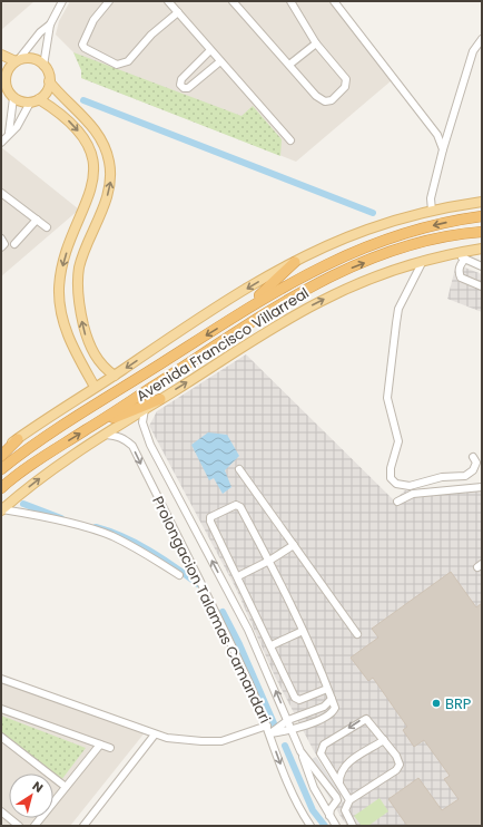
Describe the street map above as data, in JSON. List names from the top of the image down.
{
  "streets": {
    "highway": ["Avenida Francisco Villarreal"],
    "street": ["Prolongacion Talamas Camandari"]
  },
  "crossings": [
    ["Avenida Francisco Villarreal", "Prolongacion Talamas Camandari"]
  ],
  "places": ["BRP"],
  "north": "top right"
}
